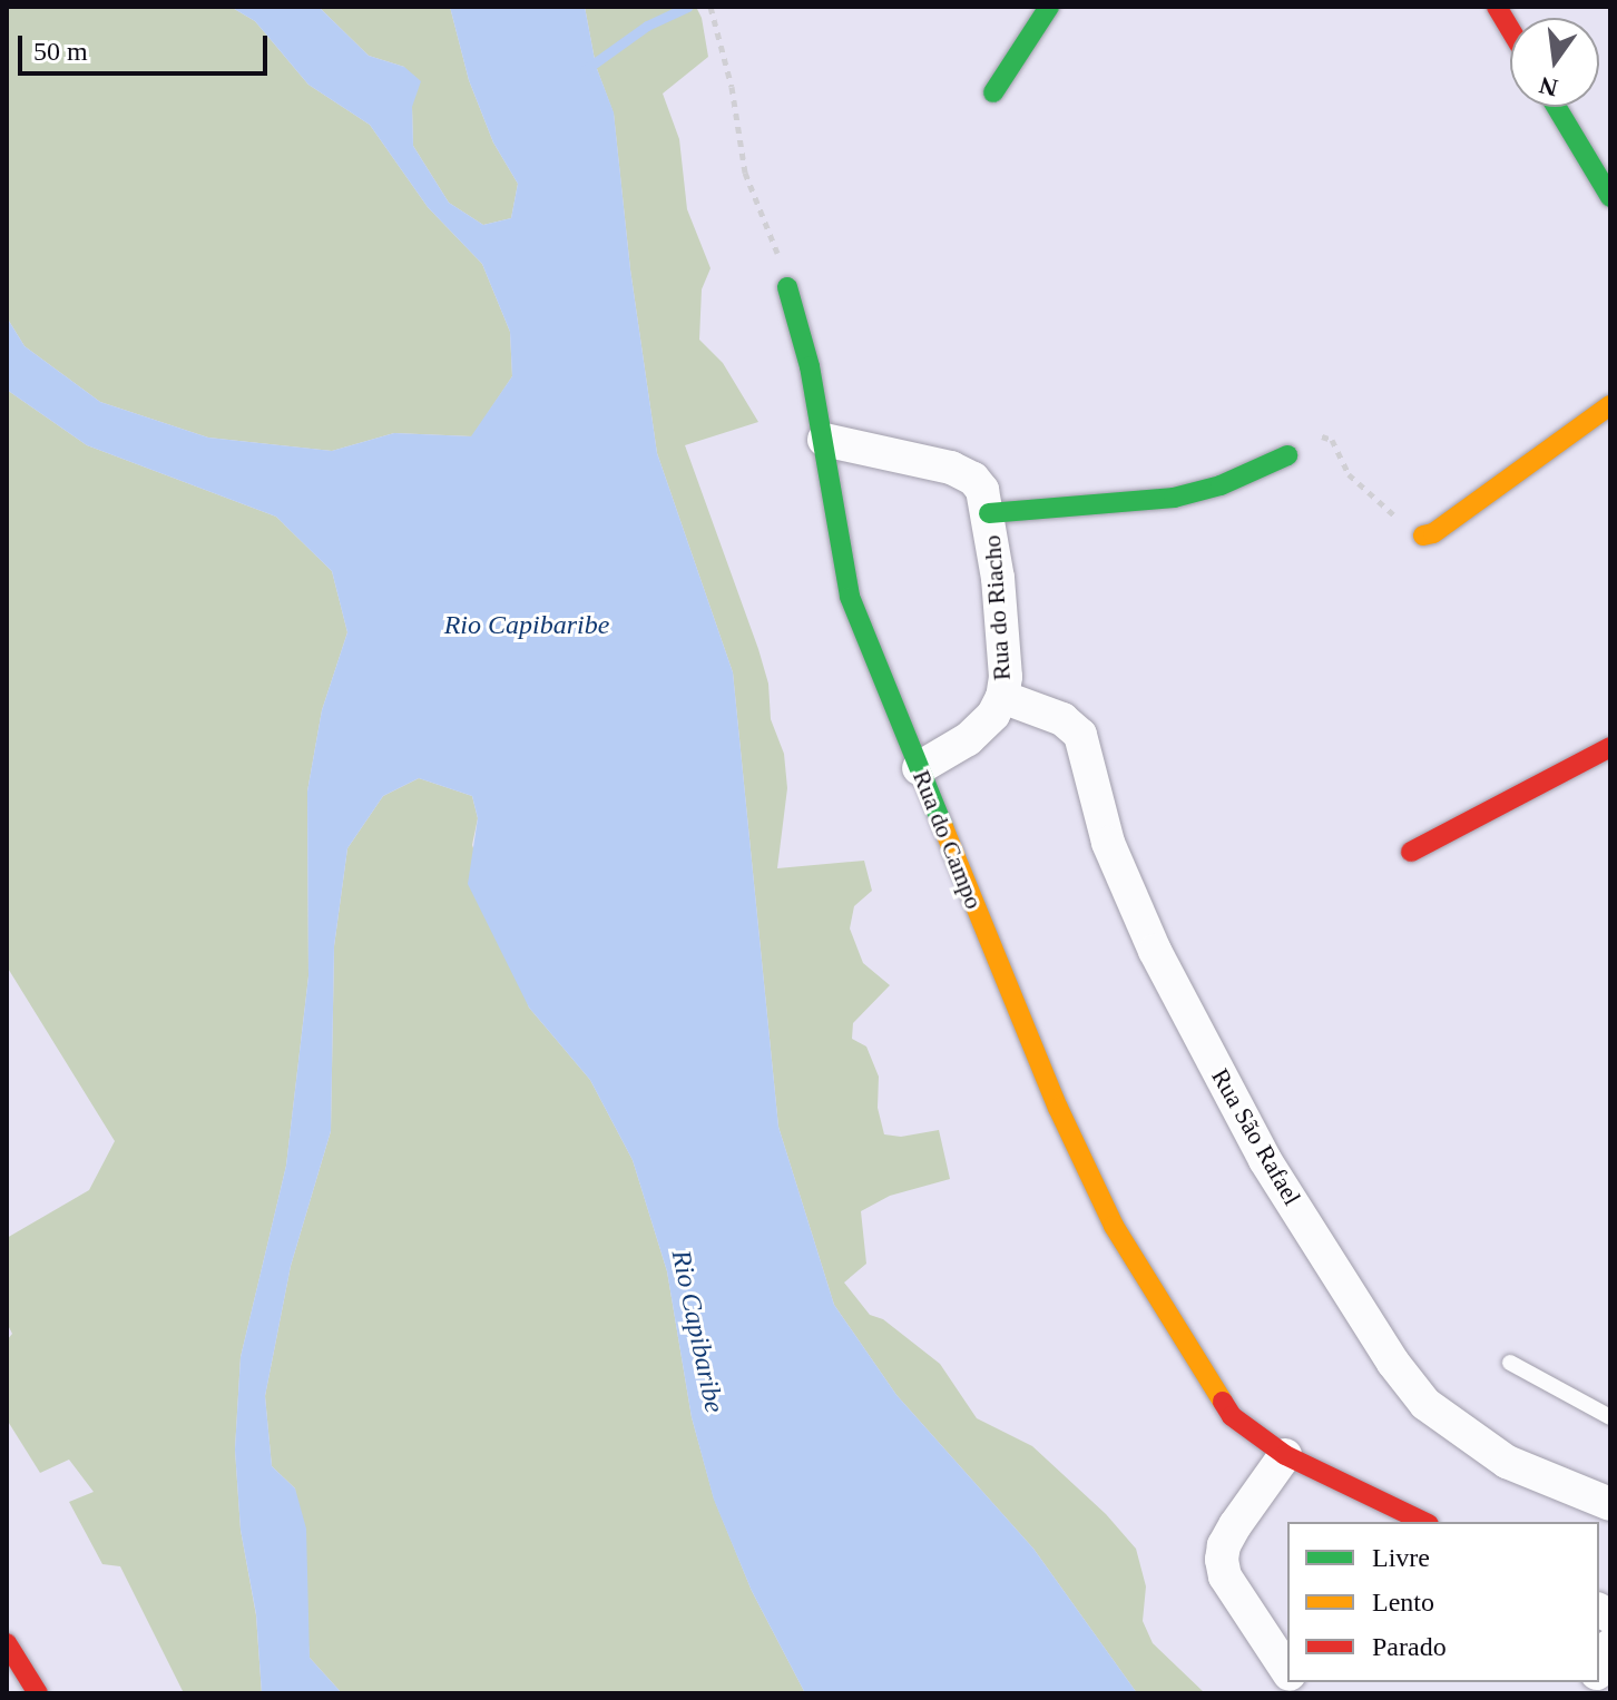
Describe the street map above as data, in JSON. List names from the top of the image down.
{
  "streets": {
    "street": ["Rua do Riacho", "Rua do Campo", "Rua São Rafael"]
  },
  "crossings": [
    ["Rua do Riacho", "Rua do Campo"],
    ["Rua do Riacho", "Rua São Rafael"]
  ],
  "water": ["Rio Capibaribe"],
  "legend": ["Livre", "Lento", "Parado"],
  "scale_bar": "50 m",
  "north": "bottom"
}
